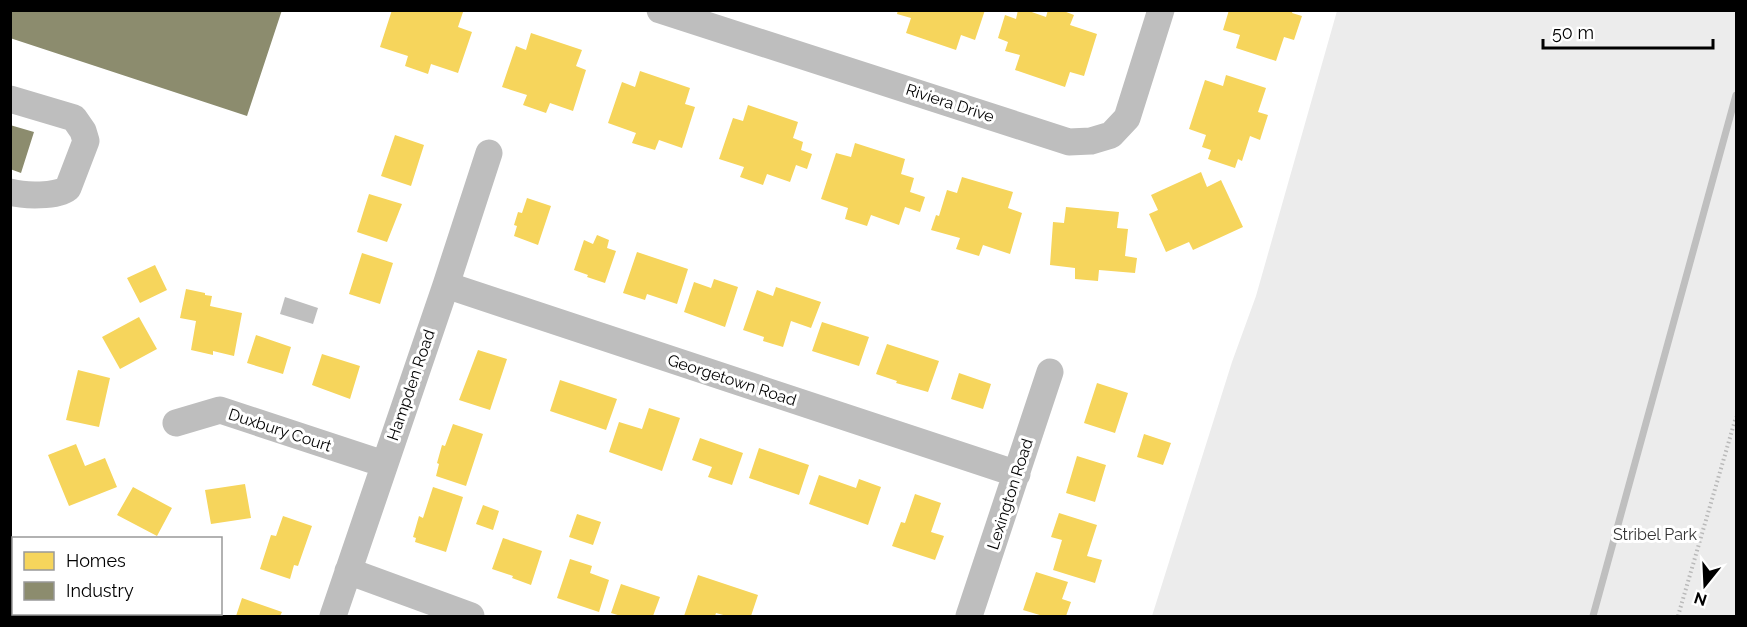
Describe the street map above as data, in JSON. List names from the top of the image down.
{
  "streets": {
    "street": [
      "Riviera Drive",
      "Georgetown Road",
      "Hampden Road",
      "Duxbury Court",
      "Lexington Road"
    ]
  },
  "crossings": [
    ["Georgetown Road", "Hampden Road"],
    ["Georgetown Road", "Lexington Road"],
    ["Hampden Road", "Duxbury Court"]
  ],
  "parks": ["Stribel Park"],
  "legend": ["Homes", "Industry"],
  "scale_bar": "50 m",
  "north": "bottom"
}
